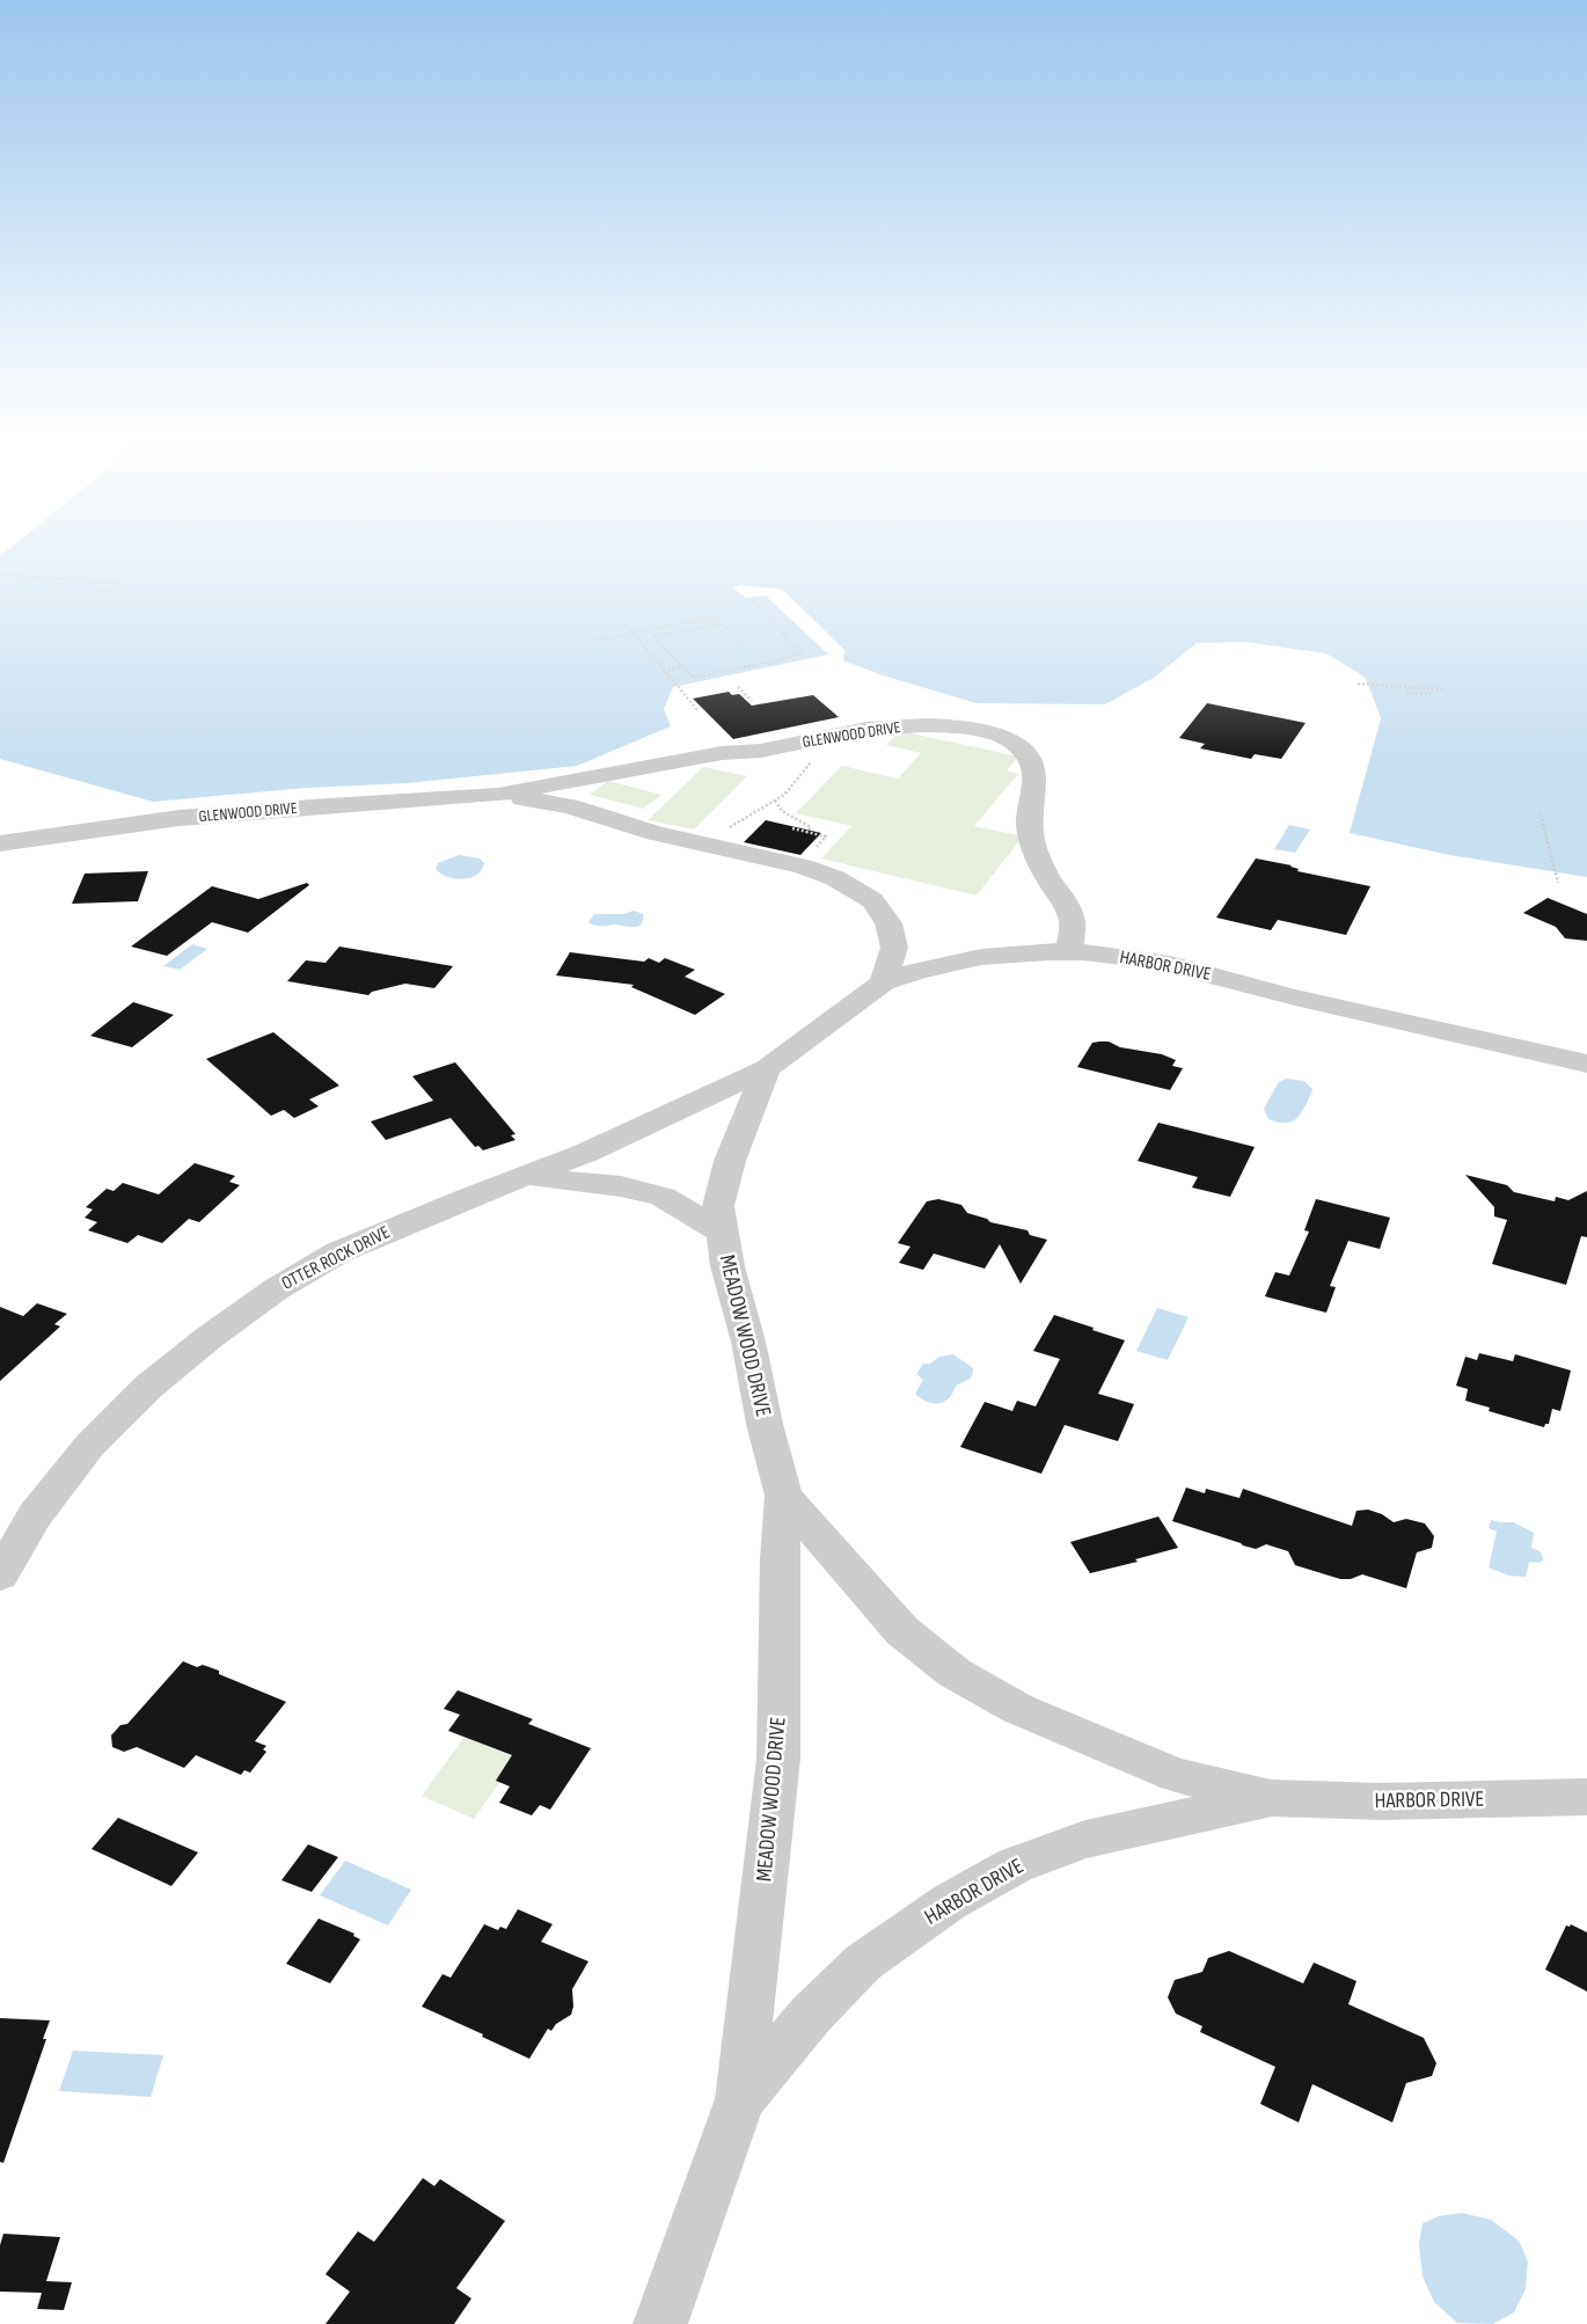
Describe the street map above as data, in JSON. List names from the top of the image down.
{
  "streets": {
    "street": [
      "GLENWOOD DRIVE",
      "HARBOR DRIVE",
      "OTTER ROCK DRIVE",
      "MEADOW WOOD DRIVE"
    ]
  },
  "crossings": [
    ["GLENWOOD DRIVE", "HARBOR DRIVE"],
    ["HARBOR DRIVE", "OTTER ROCK DRIVE"],
    ["HARBOR DRIVE", "MEADOW WOOD DRIVE"],
    ["OTTER ROCK DRIVE", "MEADOW WOOD DRIVE"]
  ]
}
